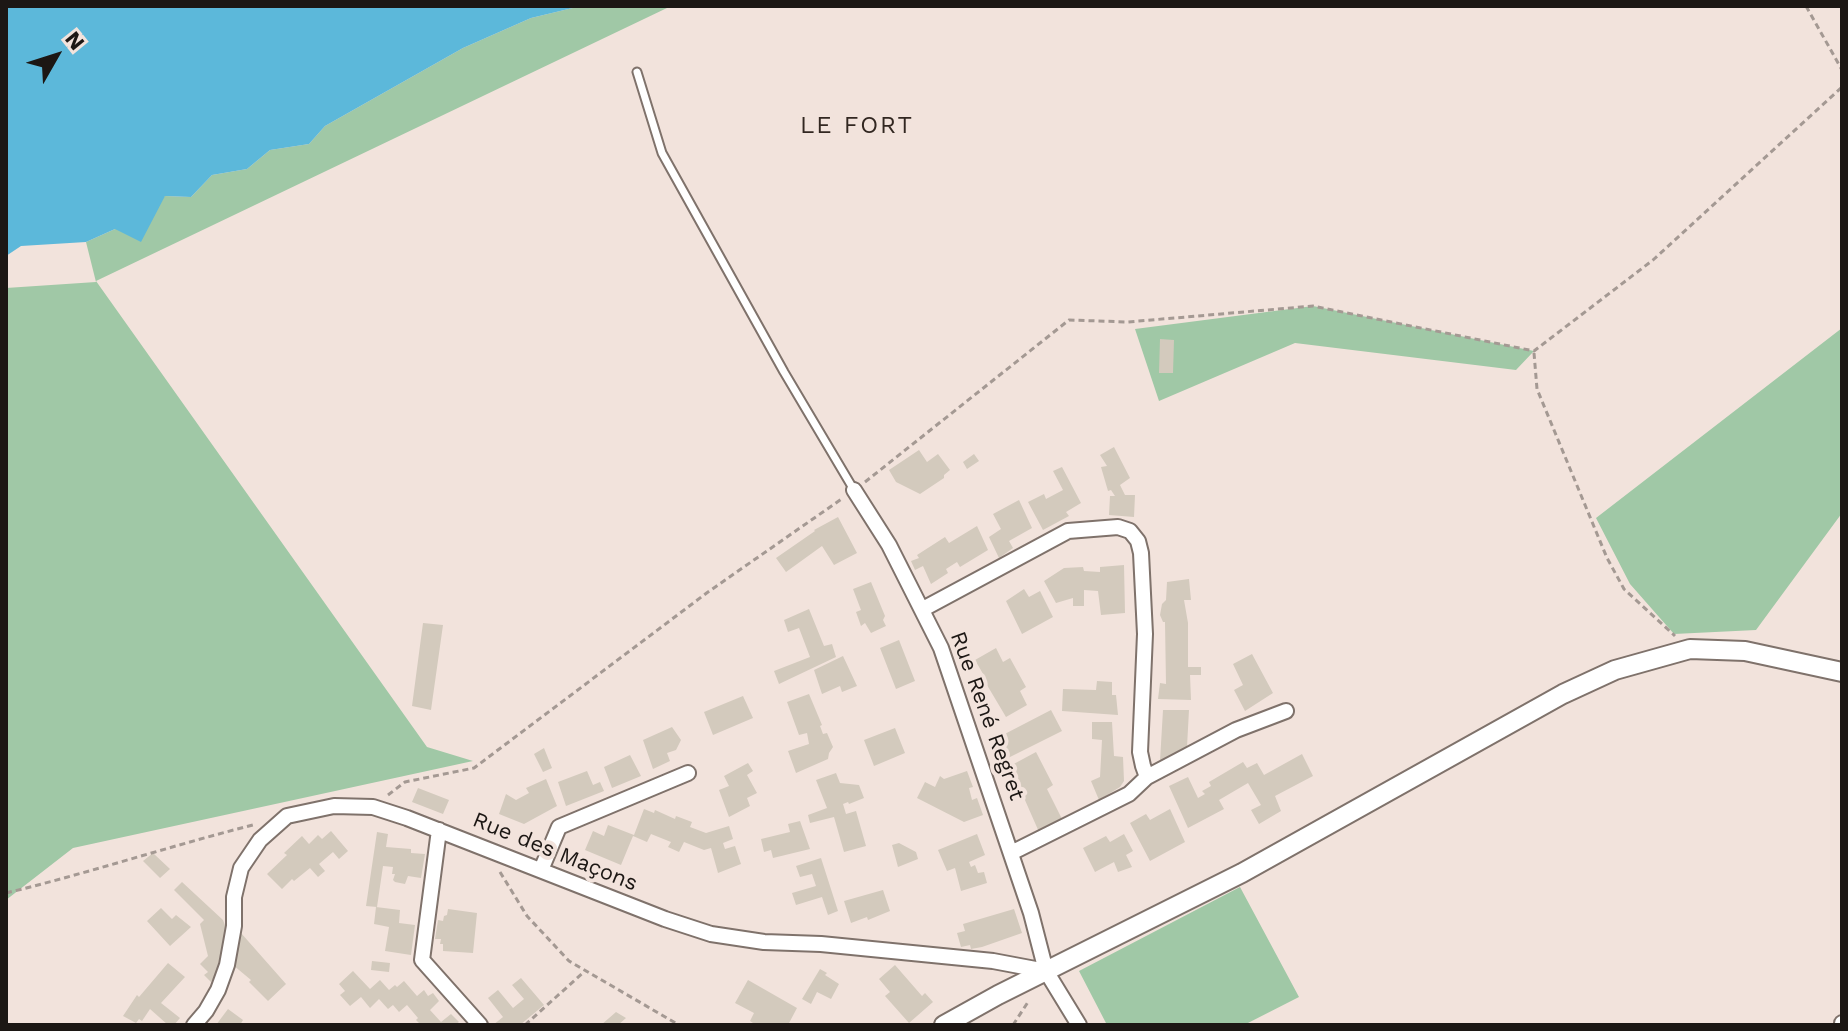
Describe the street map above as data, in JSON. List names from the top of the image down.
{
  "streets": {
    "street": ["Rue René Regret", "Rue des Maçons"]
  },
  "crossings": [
    ["Rue René Regret", "Rue des Maçons"]
  ],
  "districts": ["LE FORT"],
  "north": "top right"
}
